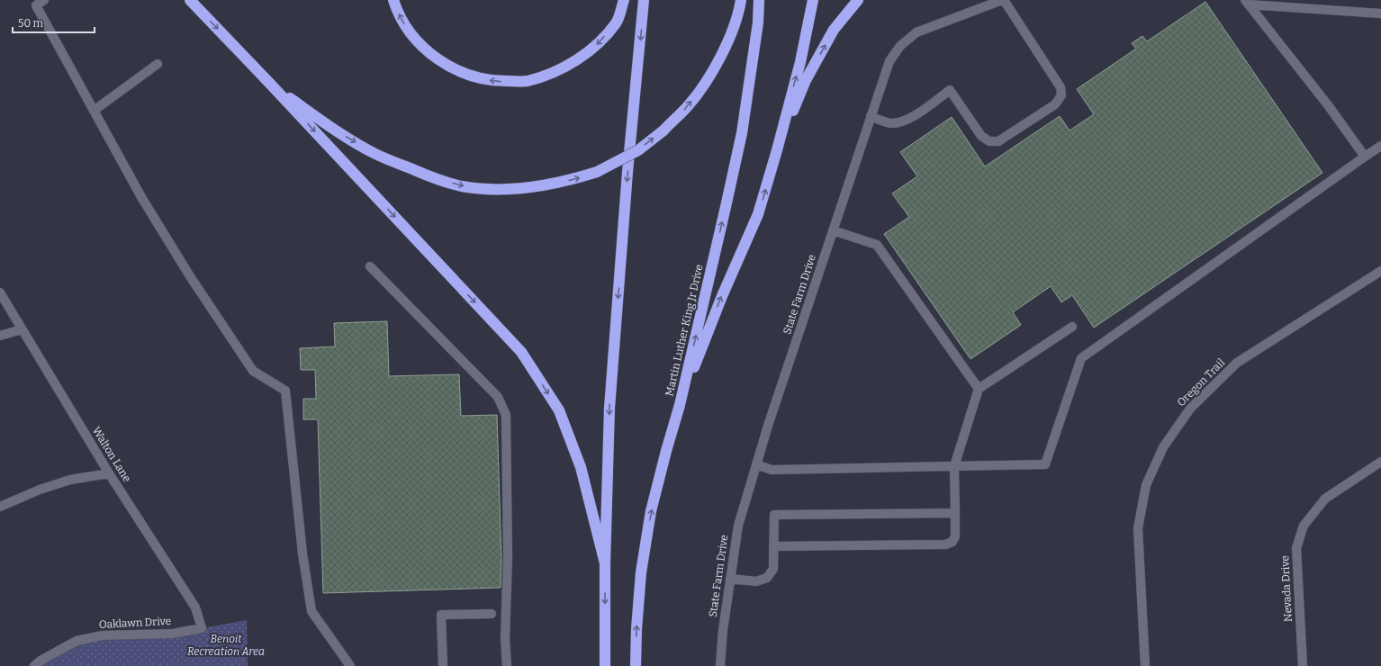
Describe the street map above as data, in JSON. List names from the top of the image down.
{
  "streets": {
    "highway": ["Martin Luther King Jr Drive"],
    "street": [
      "State Farm Drive",
      "Oregon Trail",
      "Walton Lane",
      "Nevada Drive",
      "Oaklawn Drive"
    ]
  },
  "crossings": [
    ["Walton Lane", "Oaklawn Drive"]
  ],
  "parks": ["Benoit Recreation Area"],
  "scale_bar": "50 m"
}
